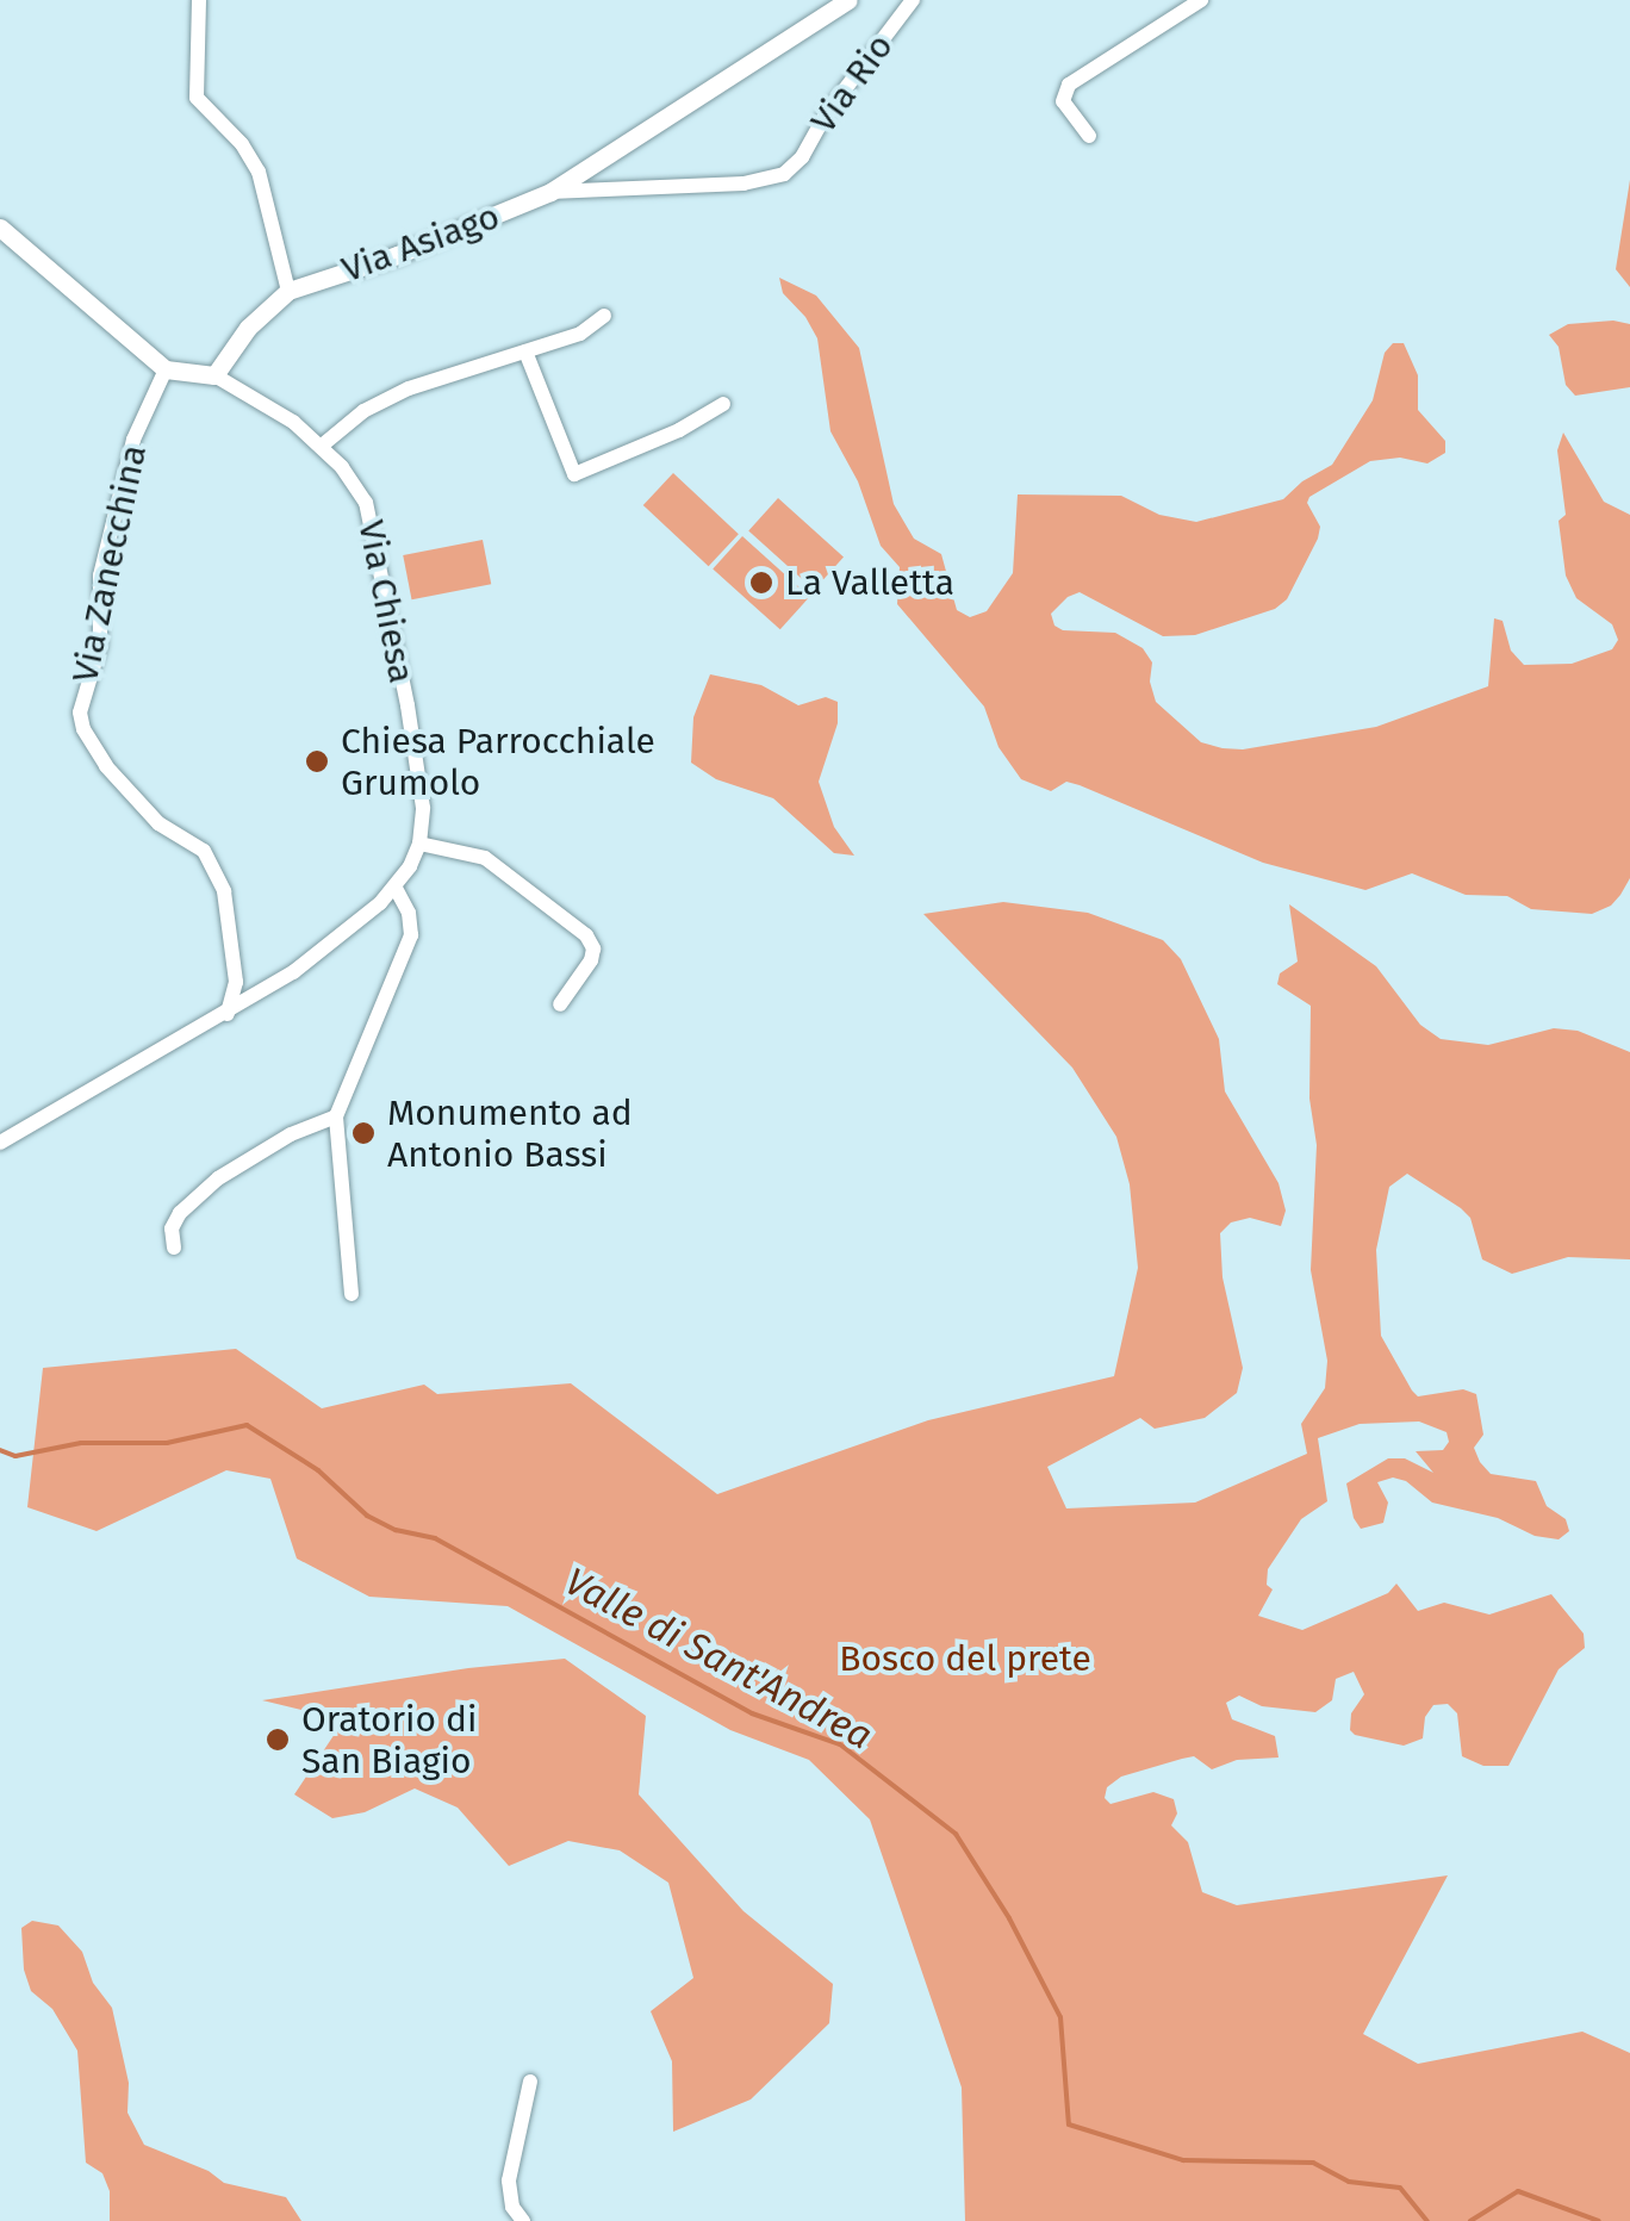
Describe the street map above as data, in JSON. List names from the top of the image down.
{
  "streets": {
    "street": [
      "Via Rio",
      "Via Asiago",
      "Via Zanecchina",
      "Via Chiesa"
    ]
  },
  "crossings": [
    ["Via Rio", "Via Asiago"],
    ["Via Asiago", "Via Chiesa"],
    ["Via Zanecchina", "Via Chiesa"]
  ],
  "water": ["Valle di Sant'Andrea"],
  "parks": ["Bosco del prete"],
  "places": [
    "La Valletta",
    "Chiesa Parrocchiale Grumolo",
    "Monumento ad Antonio Bassi",
    "Oratorio di San Biagio"
  ]
}
